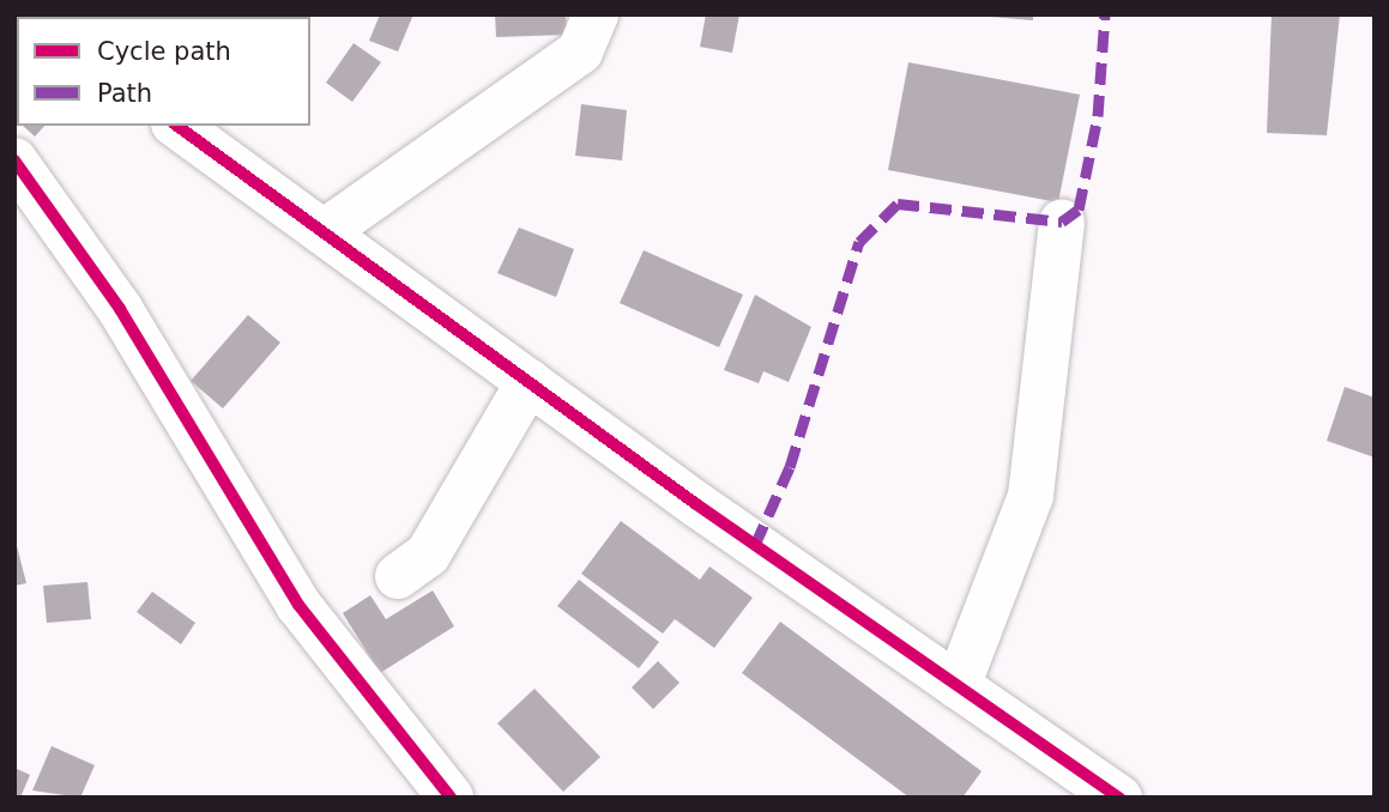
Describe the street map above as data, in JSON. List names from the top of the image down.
{
  "legend": ["Cycle path", "Path"]
}
